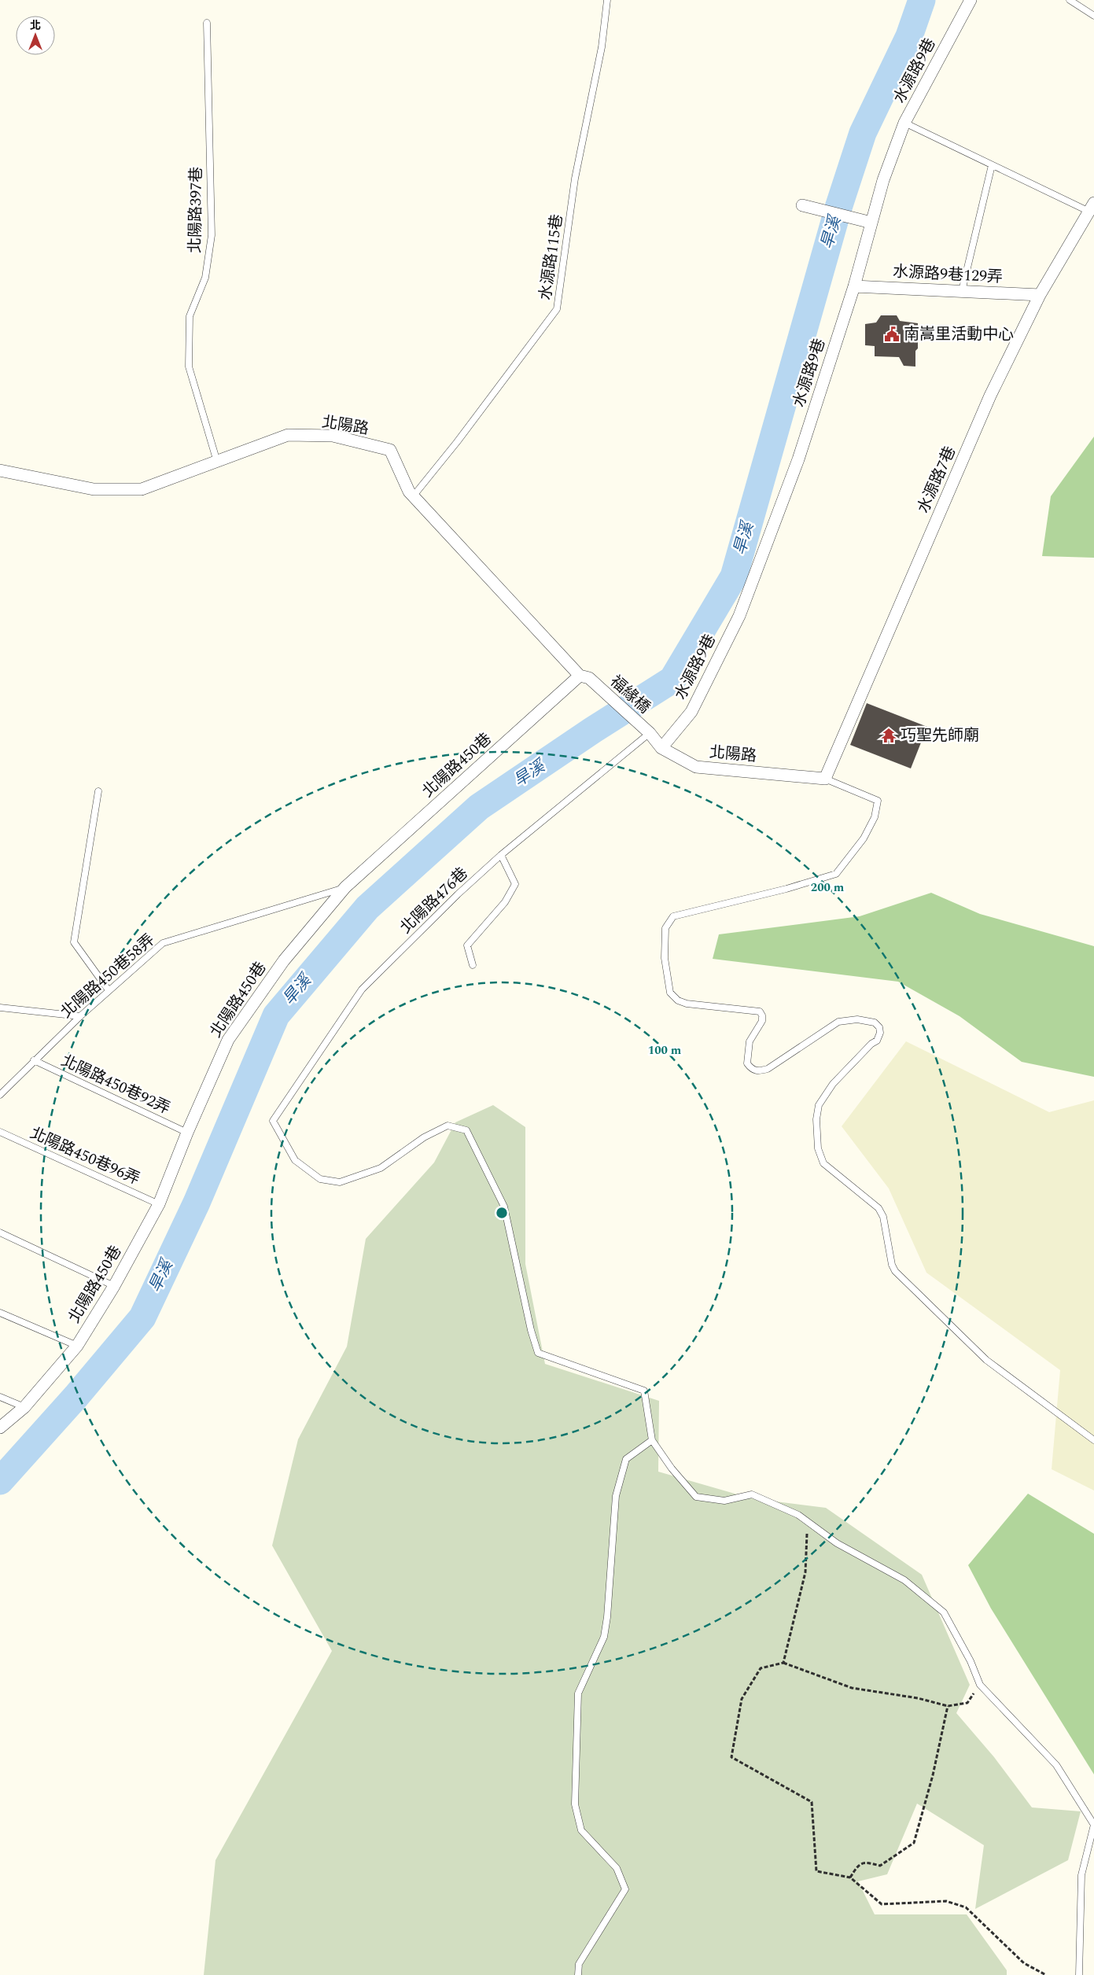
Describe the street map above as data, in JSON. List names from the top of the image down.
{
  "streets": {
    "street": [
      "水源路9巷",
      "水源路9巷129弄",
      "北陽路",
      "水源路7巷",
      "福緣橋",
      "北陽路450巷"
    ],
    "lane": [
      "北陽路397巷",
      "水源路115巷",
      "北陽路476巷",
      "北陽路450巷58弄",
      "北陽路450巷92弄",
      "北陽路450巷96弄"
    ]
  },
  "crossings": [
    ["水源路9巷", "水源路9巷129弄"],
    ["水源路9巷", "北陽路"],
    ["北陽路397巷", "北陽路"],
    ["水源路115巷", "北陽路"],
    ["水源路9巷129弄", "水源路7巷"],
    ["北陽路", "水源路7巷"],
    ["北陽路", "福緣橋"],
    ["北陽路", "北陽路450巷"],
    ["北陽路", "北陽路476巷"],
    ["福緣橋", "北陽路450巷"],
    ["福緣橋", "北陽路476巷"],
    ["北陽路450巷", "北陽路450巷58弄"],
    ["北陽路450巷", "北陽路450巷92弄"],
    ["北陽路450巷", "北陽路450巷96弄"],
    ["北陽路450巷58弄", "北陽路450巷92弄"]
  ],
  "water": ["旱溪"],
  "places": {
    "public building": ["南嵩里活動中心"],
    "temple": ["巧聖先師廟"]
  },
  "north": "top",
  "rings": ["200 m", "100 m"]
}
